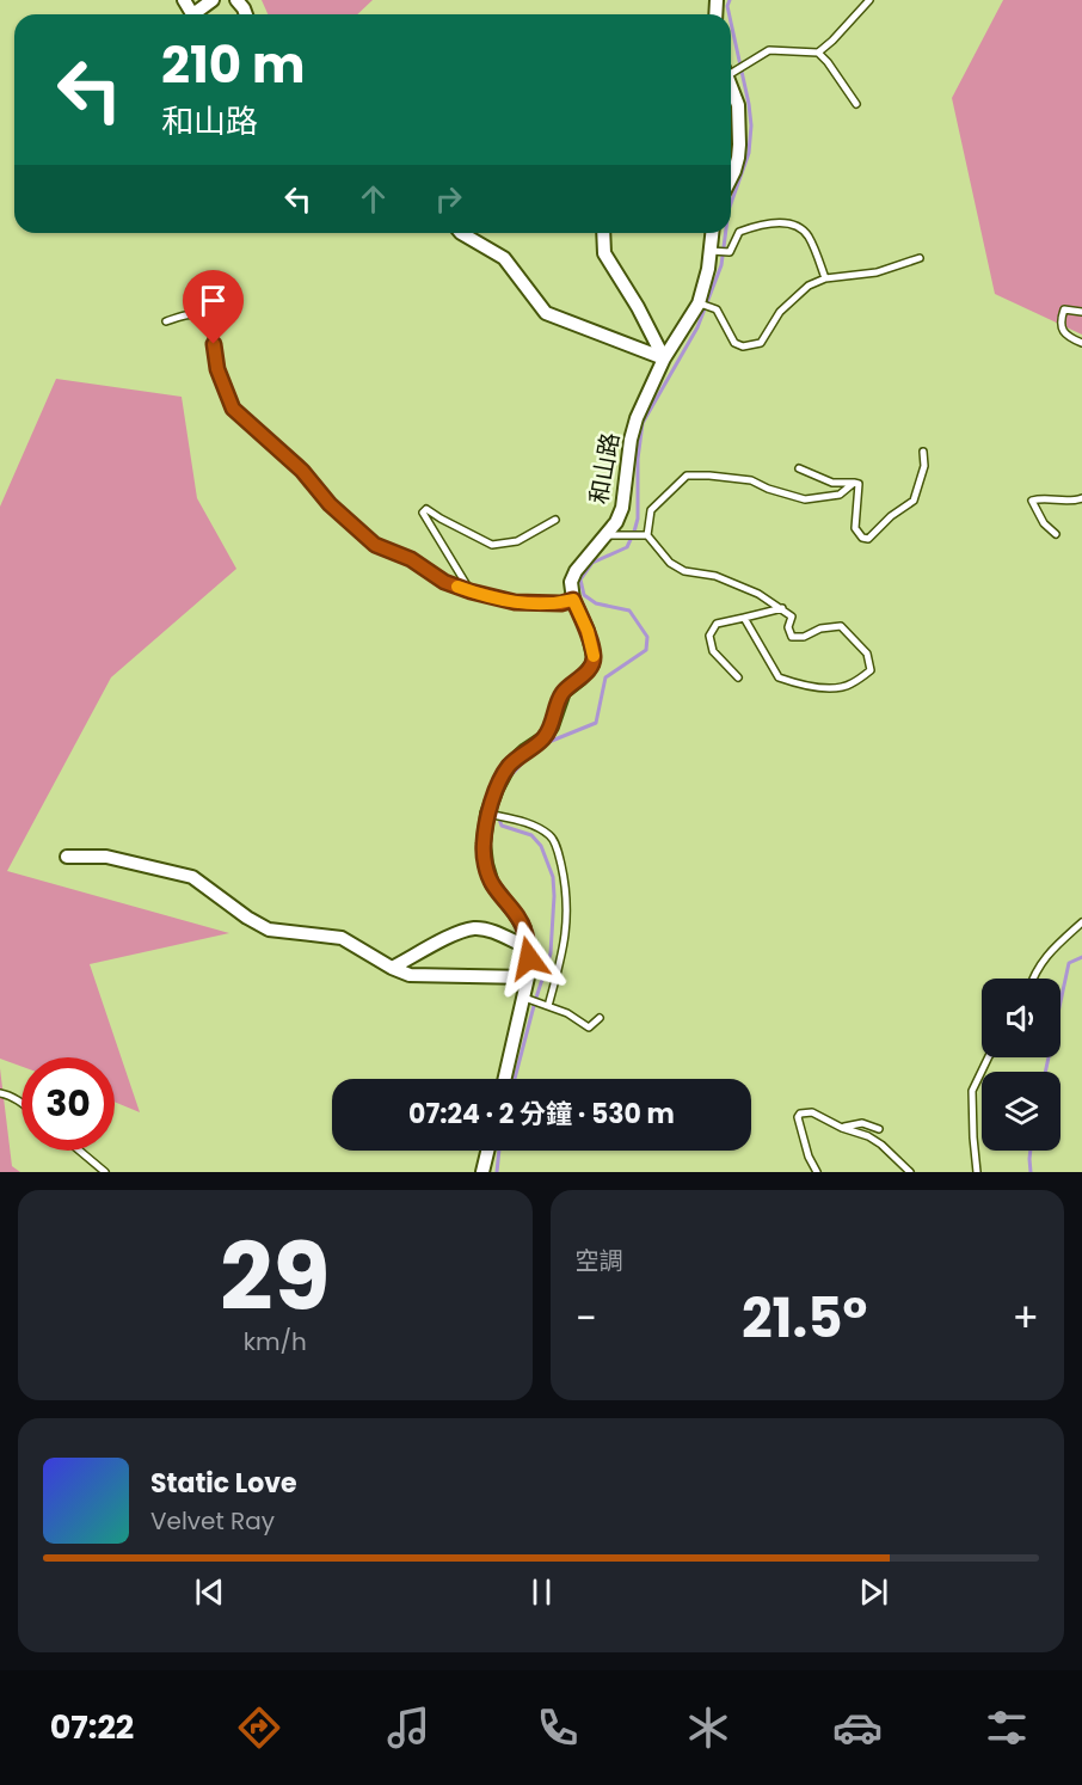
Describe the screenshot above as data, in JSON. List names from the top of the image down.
{
  "streets": {
    "street": ["和山路"]
  },
  "page": {
    "turn": ["210 m", "和山路"],
    "limit": "30",
    "trip": "07:24 · 2 分鐘 · 530 m",
    "tile": [
      ["29", "km/h"],
      "空調"
    ],
    "heat": ["−", "21.5°", "+"],
    "song": ["Static Love", "Velvet Ray"],
    "tabs": "07:22"
  }
}
